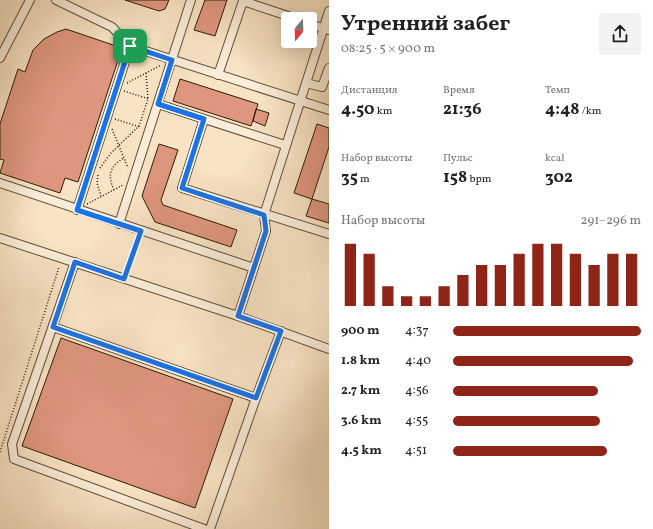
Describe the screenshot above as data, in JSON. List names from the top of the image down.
{
  "north": "bottom",
  "page": {
    "heading": ["Утренний забег", "08:25 · 5 × 900 m"],
    "stats": [
      ["Дистанция", "4.50 km"],
      ["Время", "21:36"],
      ["Темп", "4:48 /km"],
      ["Набор высоты", "35 m"],
      ["Пульс", "158 bpm"],
      ["kcal", "302"]
    ],
    "chart": ["Набор высоты", "291–296 m"],
    "list": [
      {
        "name": "900 m",
        "note": "4:37"
      },
      {
        "name": "1.8 km",
        "note": "4:40"
      },
      {
        "name": "2.7 km",
        "note": "4:56"
      },
      {
        "name": "3.6 km",
        "note": "4:55"
      },
      {
        "name": "4.5 km",
        "note": "4:51"
      }
    ]
  }
}
